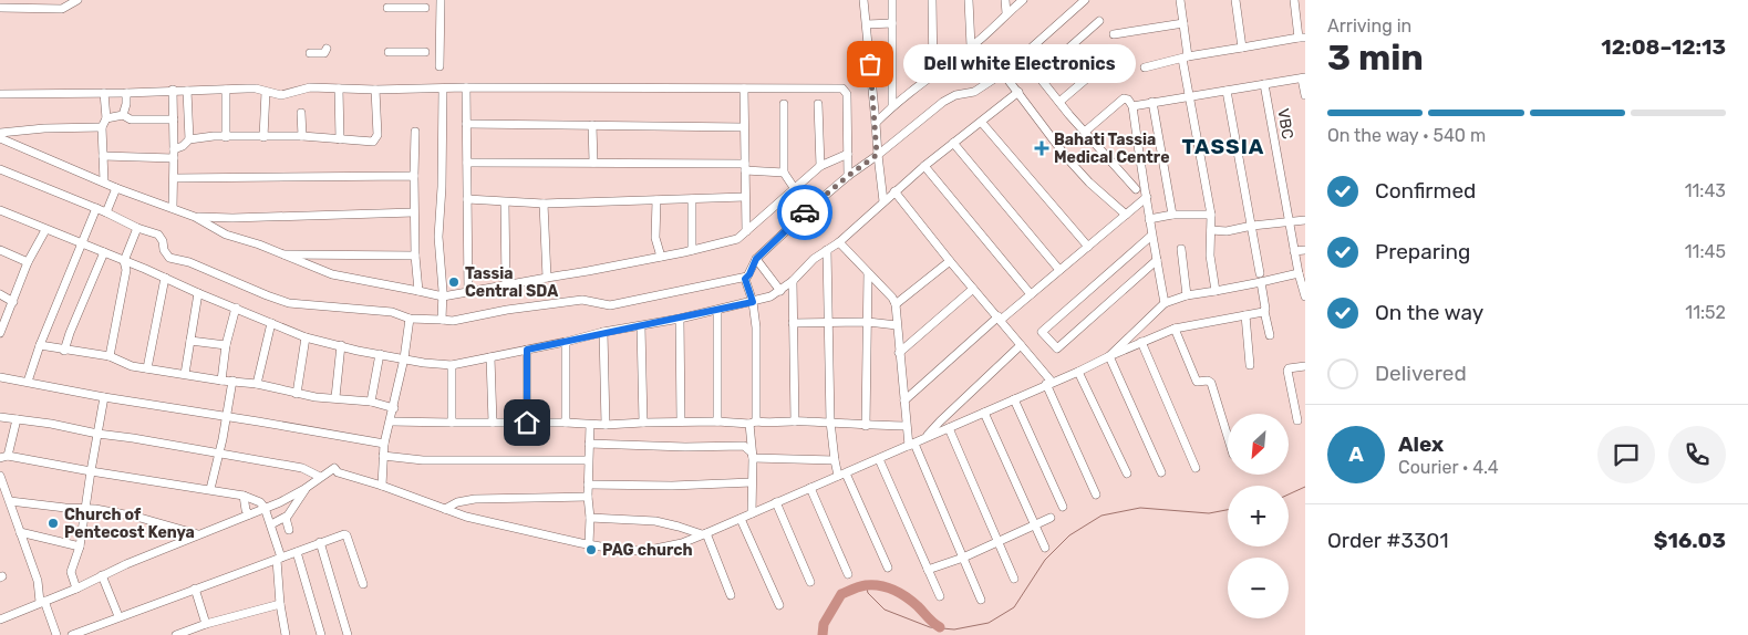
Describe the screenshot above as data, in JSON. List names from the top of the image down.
{
  "streets": {
    "street": ["VBC"]
  },
  "districts": ["TASSIA"],
  "places": {
    "other": [
      "Dell white Electronics",
      "Tassia Central SDA",
      "Church of Pentecost Kenya",
      "PAG church"
    ],
    "health": ["Bahati Tassia Medical Centre"]
  },
  "north": "bottom left",
  "page": {
    "heading": ["3 min", "Arriving in", "12:08–12:13"],
    "panel": [
      "Alex",
      "Courier · 4.4",
      "Order #3301",
      "$16.03"
    ],
    "bubble": "Dell white Electronics",
    "bar": "On the way · 540 m",
    "list": [
      ["Confirmed", "11:43"],
      ["Preparing", "11:45"],
      ["On the way", "11:52"],
      "Delivered"
    ],
    "map_buttons": ["+", "−"],
    "round": "A"
  }
}
